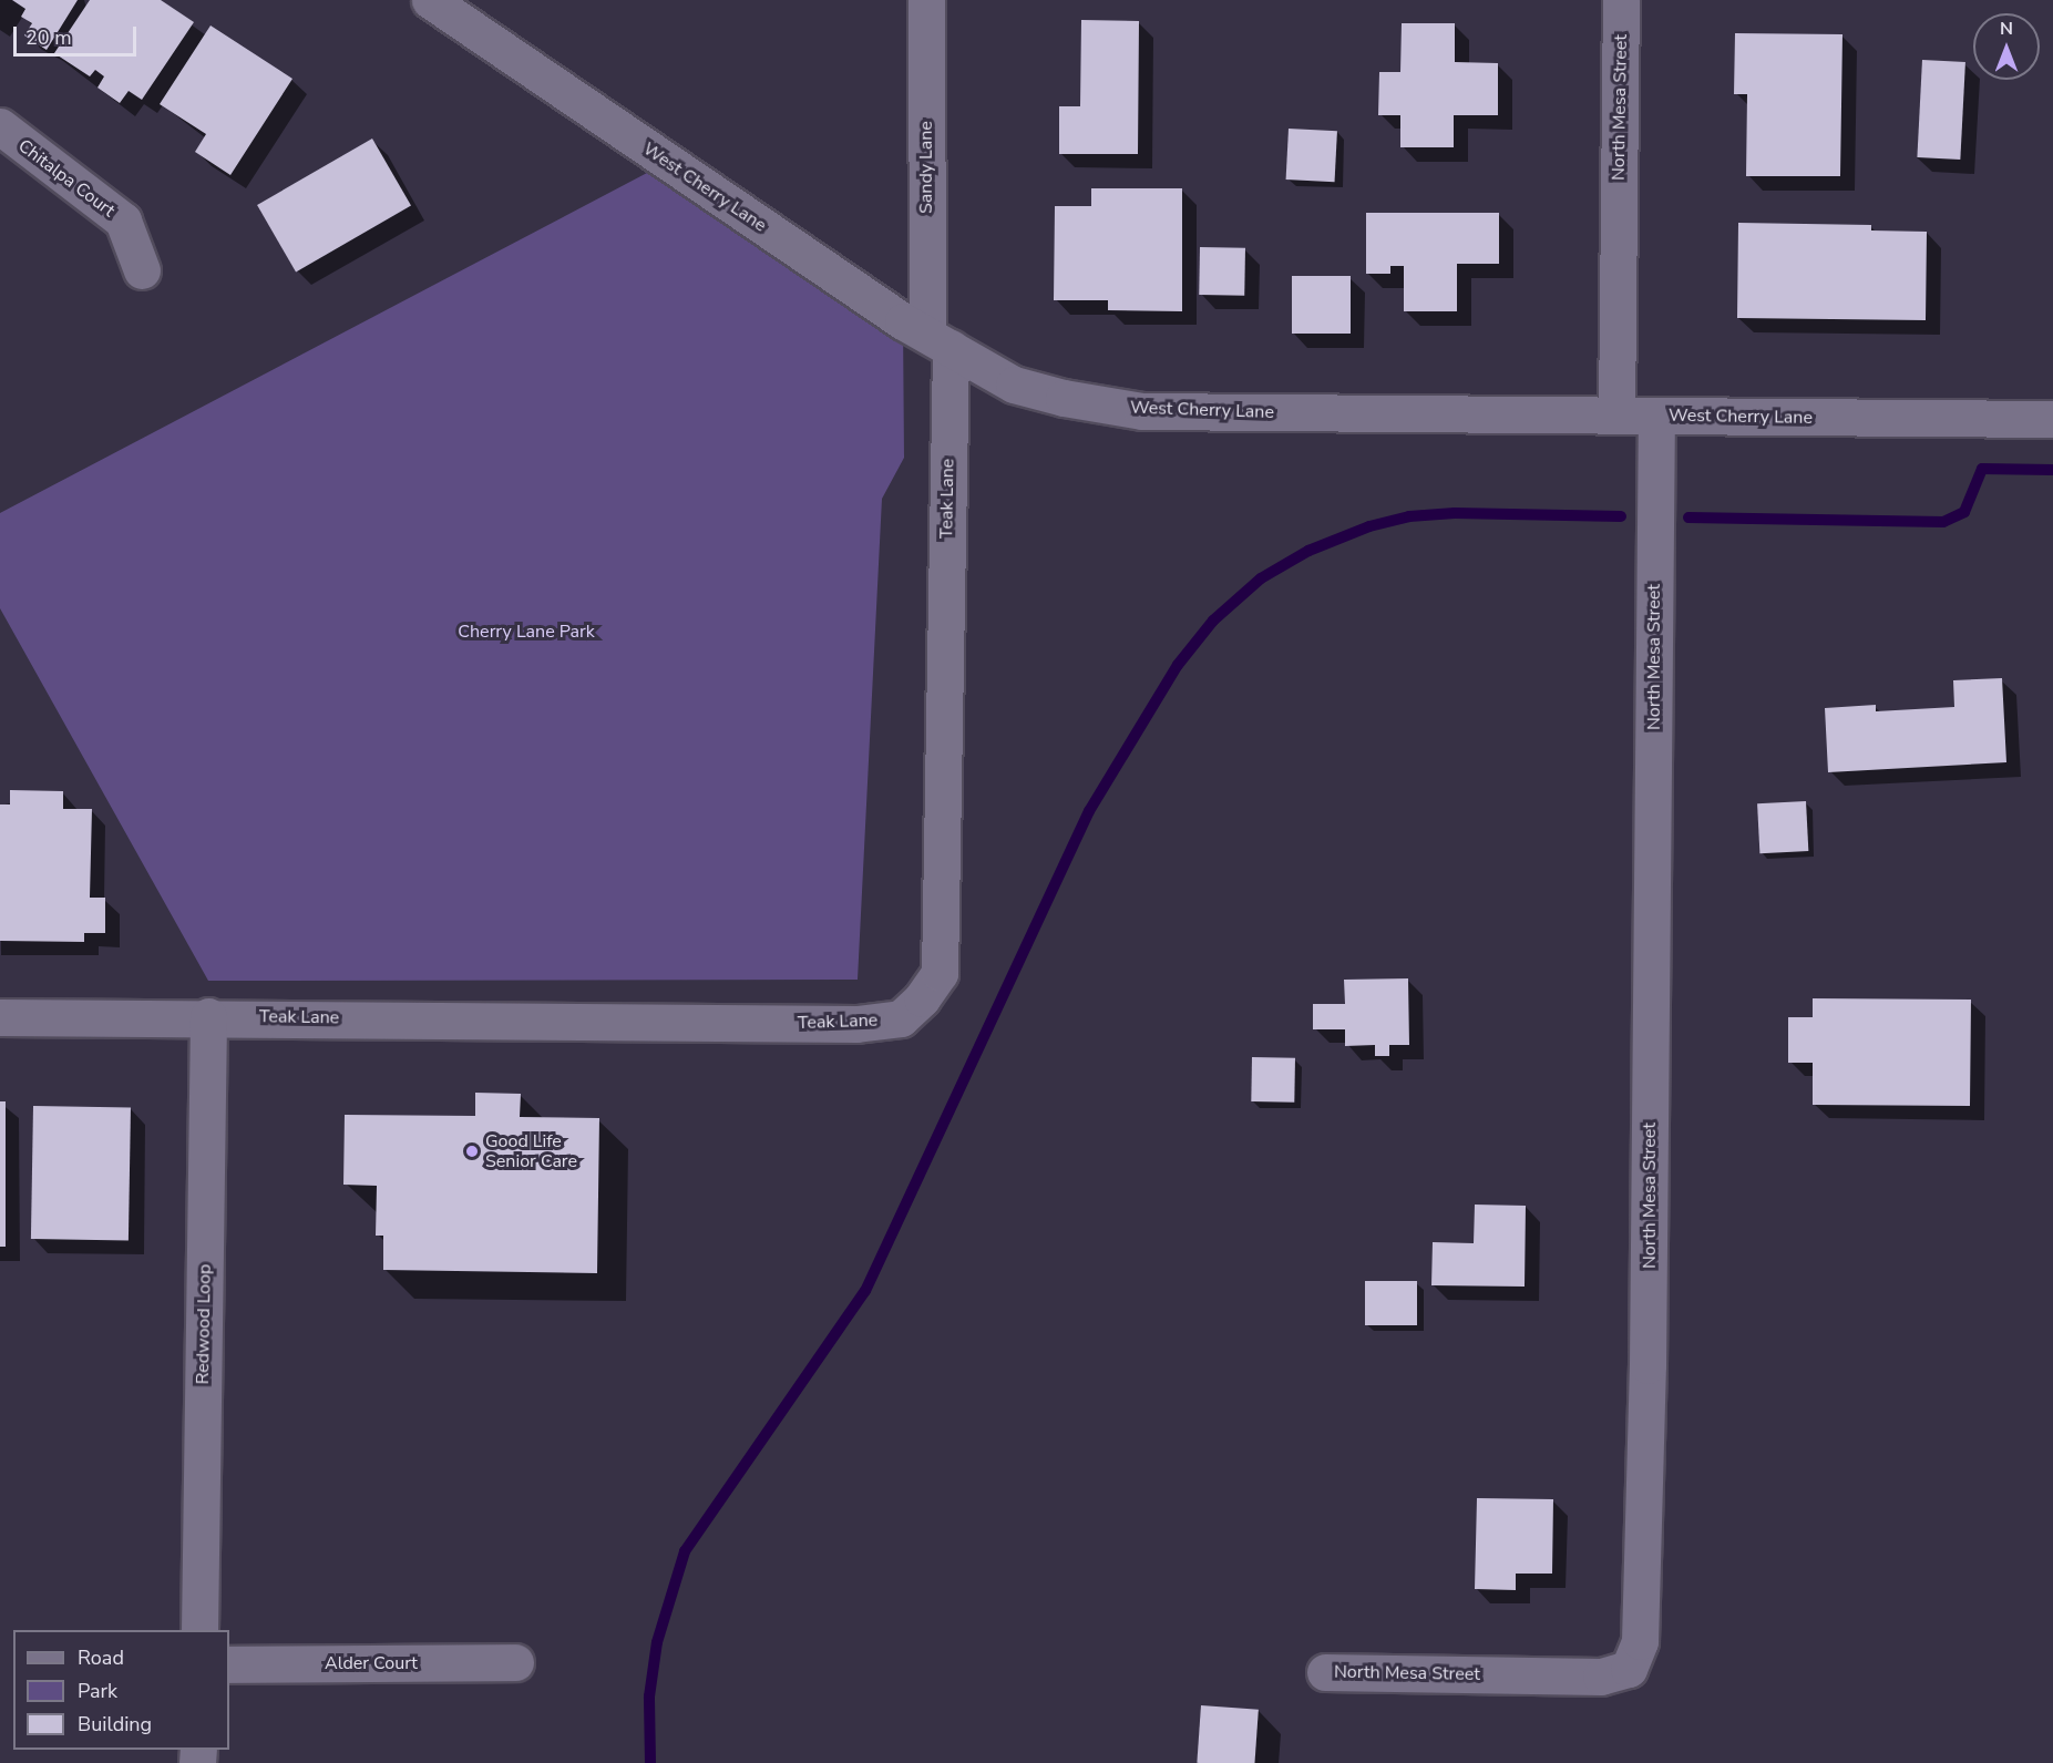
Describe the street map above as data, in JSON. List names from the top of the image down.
{
  "streets": {
    "street": [
      "North Mesa Street",
      "Sandy Lane",
      "Chitalpa Court",
      "West Cherry Lane",
      "Teak Lane",
      "Redwood Loop",
      "Alder Court"
    ]
  },
  "crossings": [
    ["North Mesa Street", "West Cherry Lane"],
    ["Sandy Lane", "West Cherry Lane"],
    ["Sandy Lane", "Teak Lane"],
    ["West Cherry Lane", "Teak Lane"],
    ["Teak Lane", "Redwood Loop"]
  ],
  "parks": ["Cherry Lane Park"],
  "places": ["Good Life Senior Care"],
  "legend": ["Road", "Park", "Building"],
  "scale_bar": "20 m",
  "north": "top"
}
